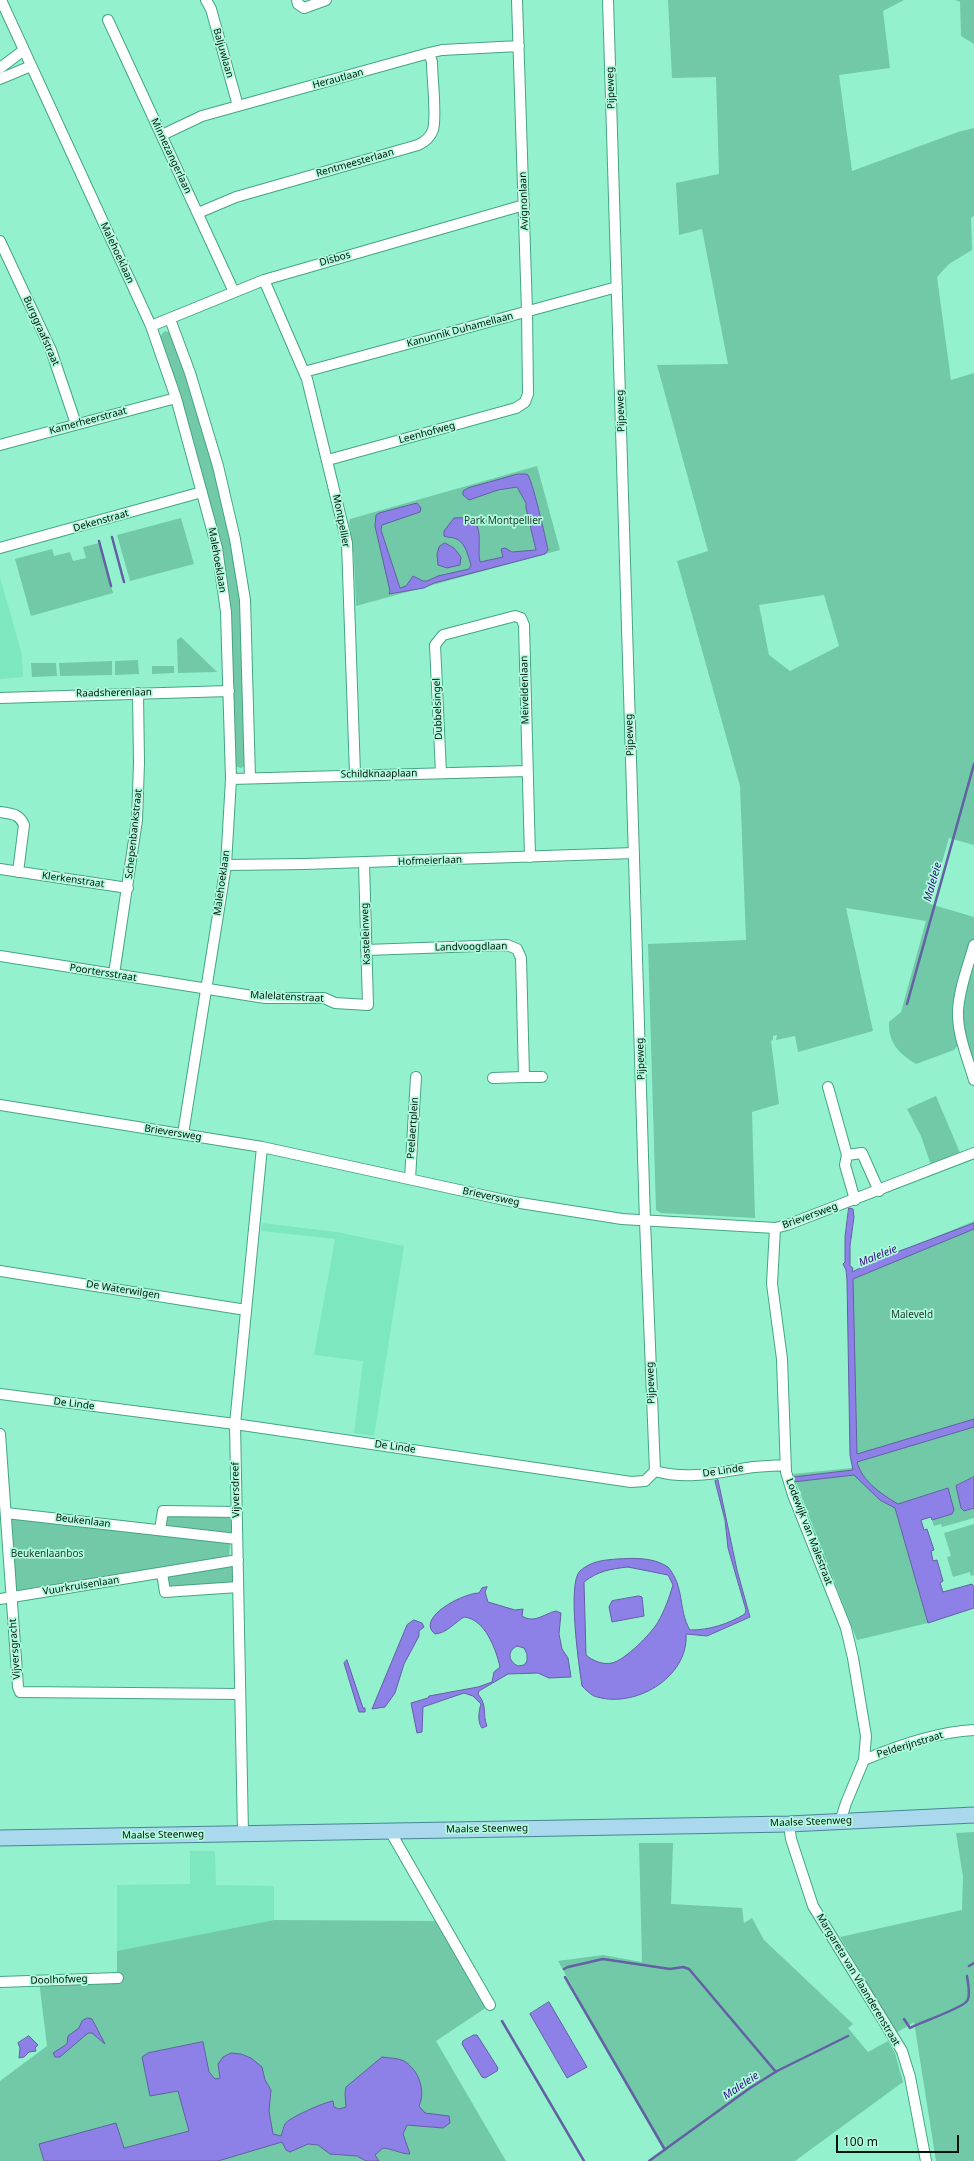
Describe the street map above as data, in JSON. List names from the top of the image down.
{
  "streets": {
    "main road": ["Maalse Steenweg"],
    "street": [
      "Baljuwlaan",
      "Herautlaan",
      "Pijpeweg",
      "Minnezangerlaan",
      "Rentmeesterlaan",
      "Avignonlaan",
      "Malehoeklaan",
      "Disbos",
      "Kanunnik Duhamellaan",
      "Burggraafstraat",
      "Kamerheerstraat",
      "Leenhofweg",
      "Dekenstraat",
      "Montpellier",
      "Meiveldenlaan",
      "Raadsherenlaan",
      "Dubbelsingel",
      "Schildknaaplaan",
      "Schepenbankstraat",
      "Hofmeierlaan",
      "Klerkenstraat",
      "Kasteleinweg",
      "Landvoogdlaan",
      "Poortersstraat",
      "Malelatenstraat",
      "Peelaertplein",
      "Brieversweg",
      "De Waterwilgen",
      "De Linde",
      "Vijversdreef",
      "Beukenlaan",
      "Lodewijk van Malestraat",
      "Vuurkruisenlaan",
      "Vijversgracht",
      "Pelderijnstraat",
      "Doolhofweg",
      "Margareta van Vlaanderenstraat"
    ]
  },
  "crossings": [
    ["Baljuwlaan", "Herautlaan"],
    ["Herautlaan", "Minnezangerlaan"],
    ["Herautlaan", "Rentmeesterlaan"],
    ["Herautlaan", "Avignonlaan"],
    ["Pijpeweg", "Kanunnik Duhamellaan"],
    ["Pijpeweg", "Hofmeierlaan"],
    ["Pijpeweg", "Brieversweg"],
    ["Pijpeweg", "De Linde"],
    ["Minnezangerlaan", "Rentmeesterlaan"],
    ["Minnezangerlaan", "Disbos"],
    ["Avignonlaan", "Disbos"],
    ["Avignonlaan", "Kanunnik Duhamellaan"],
    ["Avignonlaan", "Leenhofweg"],
    ["Malehoeklaan", "Disbos"],
    ["Malehoeklaan", "Kamerheerstraat"],
    ["Malehoeklaan", "Dekenstraat"],
    ["Malehoeklaan", "Raadsherenlaan"],
    ["Malehoeklaan", "Schildknaaplaan"],
    ["Malehoeklaan", "Hofmeierlaan"],
    ["Malehoeklaan", "Poortersstraat"],
    ["Malehoeklaan", "Malelatenstraat"],
    ["Malehoeklaan", "Brieversweg"],
    ["Disbos", "Montpellier"],
    ["Kanunnik Duhamellaan", "Montpellier"],
    ["Burggraafstraat", "Kamerheerstraat"],
    ["Leenhofweg", "Montpellier"],
    ["Montpellier", "Schildknaaplaan"],
    ["Meiveldenlaan", "Dubbelsingel"],
    ["Meiveldenlaan", "Schildknaaplaan"],
    ["Meiveldenlaan", "Hofmeierlaan"],
    ["Raadsherenlaan", "Schepenbankstraat"],
    ["Dubbelsingel", "Schildknaaplaan"],
    ["Schepenbankstraat", "Klerkenstraat"],
    ["Schepenbankstraat", "Poortersstraat"],
    ["Hofmeierlaan", "Kasteleinweg"],
    ["Kasteleinweg", "Landvoogdlaan"],
    ["Kasteleinweg", "Malelatenstraat"],
    ["Poortersstraat", "Malelatenstraat"],
    ["Peelaertplein", "Brieversweg"],
    ["Brieversweg", "Vijversdreef"],
    ["Brieversweg", "Lodewijk van Malestraat"],
    ["De Waterwilgen", "Vijversdreef"],
    ["De Linde", "Vijversdreef"],
    ["De Linde", "Lodewijk van Malestraat"],
    ["Vijversdreef", "Beukenlaan"],
    ["Vijversdreef", "Vuurkruisenlaan"],
    ["Vijversdreef", "Vijversgracht"],
    ["Vijversdreef", "Maalse Steenweg"],
    ["Beukenlaan", "Vijversgracht"],
    ["Lodewijk van Malestraat", "Pelderijnstraat"],
    ["Vuurkruisenlaan", "Vijversgracht"],
    ["Pelderijnstraat", "Maalse Steenweg"],
    ["Maalse Steenweg", "Margareta van Vlaanderenstraat"]
  ],
  "water": ["Maleleie"],
  "parks": ["Park Montpellier", "Maleveld", "Beukenlaanbos"],
  "scale_bar": "100 m"
}
